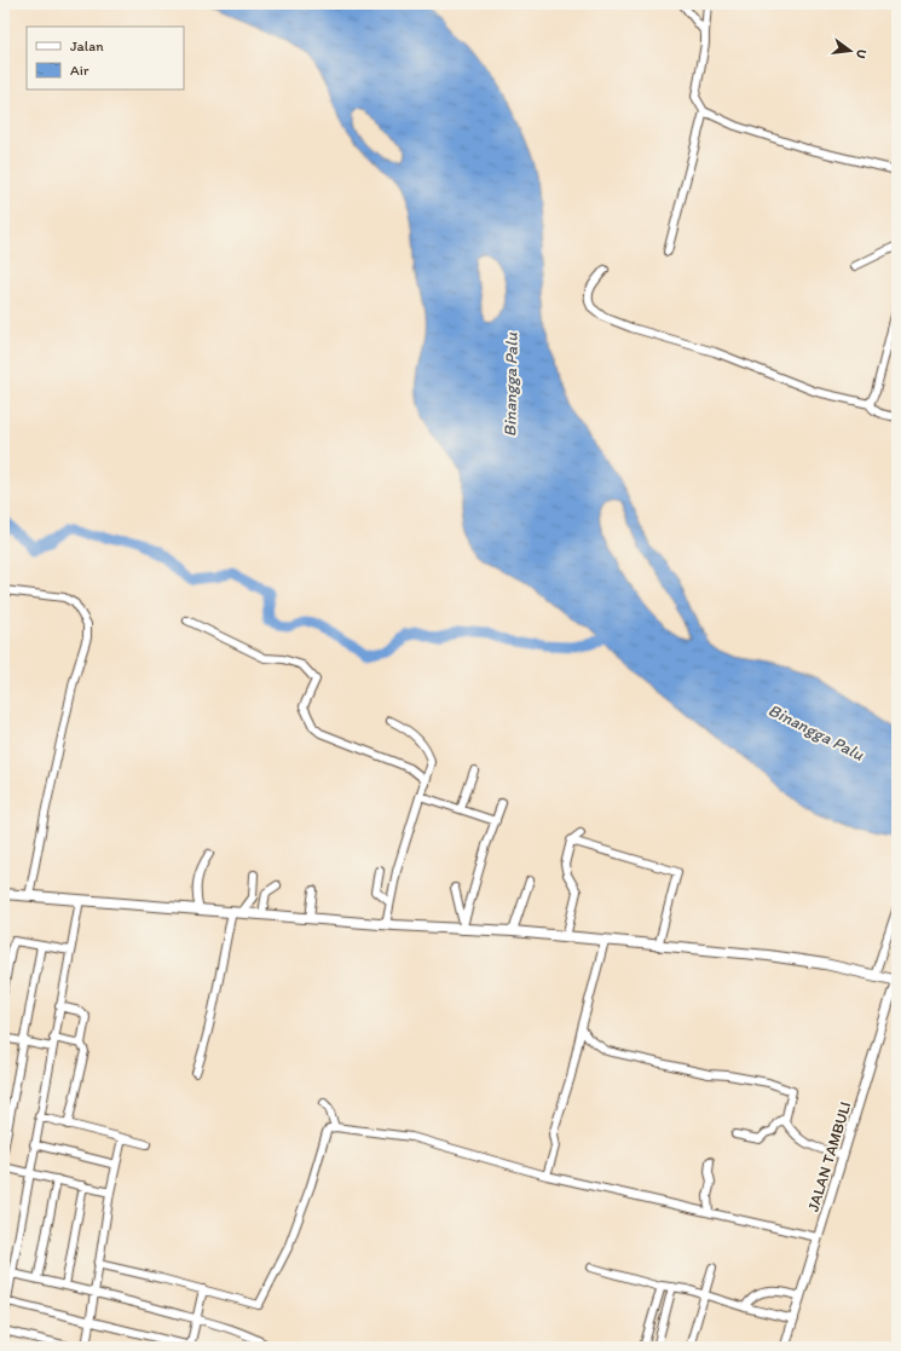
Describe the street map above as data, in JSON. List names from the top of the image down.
{
  "streets": {
    "street": ["JALAN TAMBULI"]
  },
  "water": ["Binangga Palu"],
  "legend": ["Jalan", "Air"],
  "north": "right"
}
